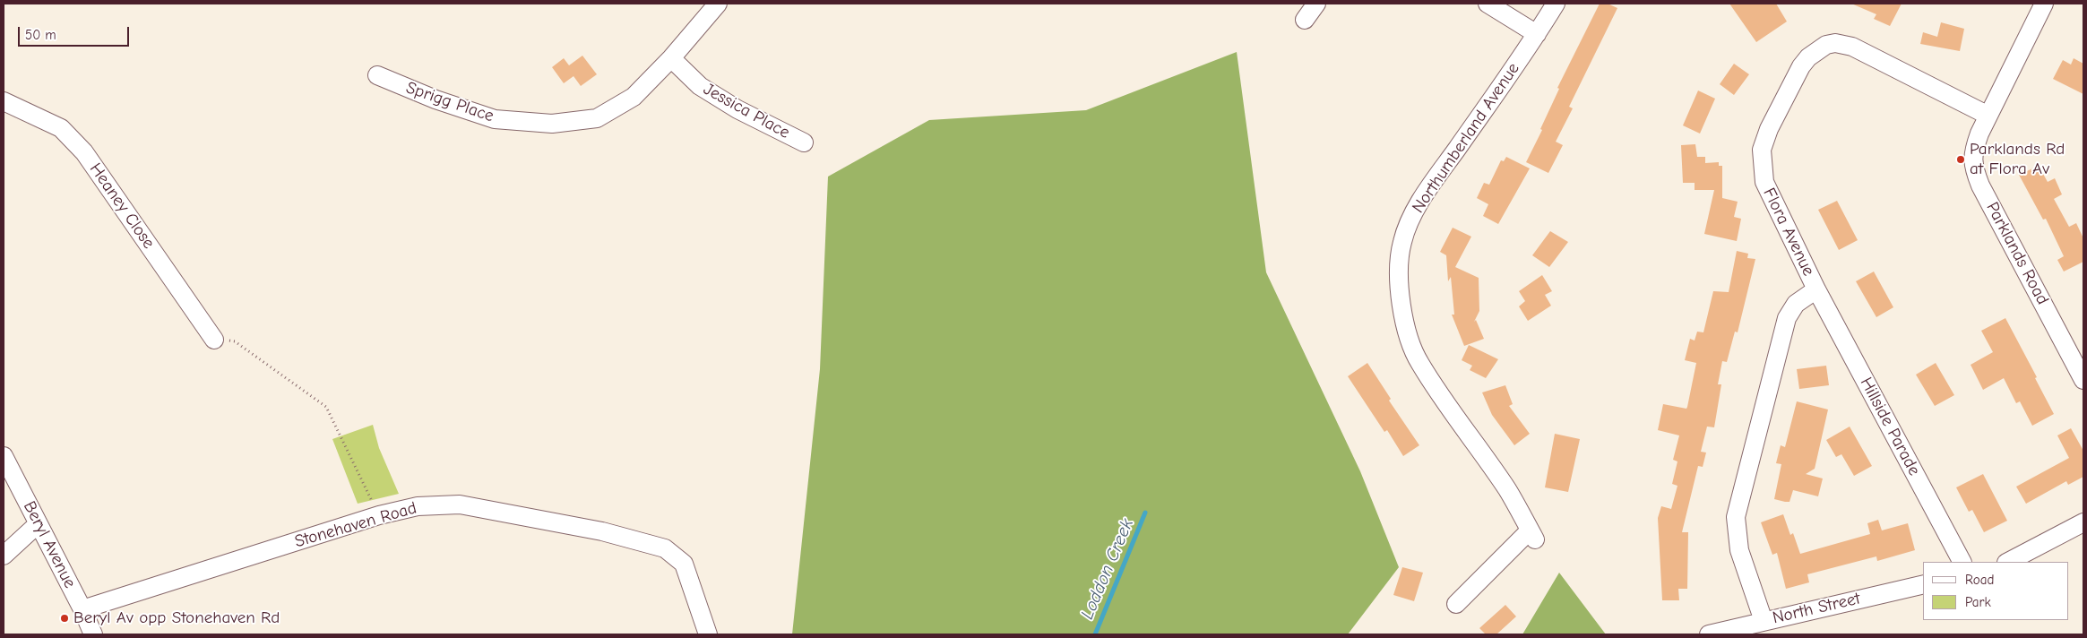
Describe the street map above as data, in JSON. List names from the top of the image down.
{
  "streets": {
    "street": [
      "Sprigg Place",
      "Jessica Place",
      "Northumberland Avenue",
      "Heaney Close",
      "Flora Avenue",
      "Parklands Road",
      "Hillside Parade",
      "Stonehaven Road",
      "Beryl Avenue",
      "North Street"
    ]
  },
  "crossings": [
    ["Sprigg Place", "Jessica Place"],
    ["Flora Avenue", "Parklands Road"],
    ["Flora Avenue", "Hillside Parade"],
    ["Flora Avenue", "North Street"],
    ["Stonehaven Road", "Beryl Avenue"]
  ],
  "water": ["Loddon Creek"],
  "places": ["Parklands Rd at Flora Av", "Beryl Av opp Stonehaven Rd"],
  "legend": ["Road", "Park"],
  "scale_bar": "50 m"
}
